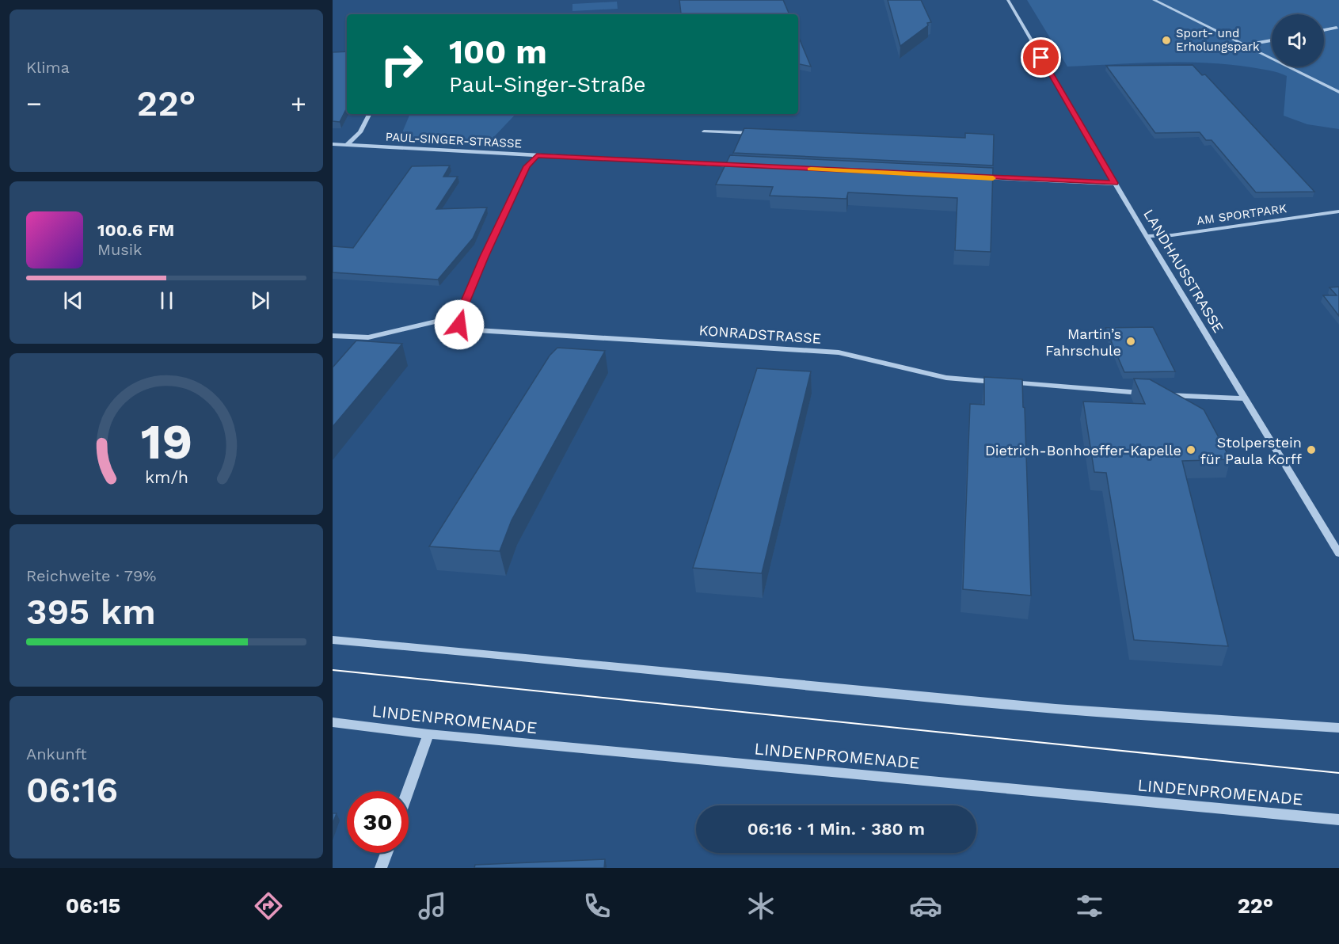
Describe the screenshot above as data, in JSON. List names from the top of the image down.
{
  "streets": {
    "street": [
      "PAUL-SINGER-STRASSE",
      "AM SPORTPARK",
      "LANDHAUSSTRASSE",
      "KONRADSTRASSE",
      "LINDENPROMENADE"
    ]
  },
  "crossings": [
    ["AM SPORTPARK", "LANDHAUSSTRASSE"]
  ],
  "places": [
    "Sport- und Erholungspark",
    "Martin’s Fahrschule",
    "Dietrich-Bonhoeffer-Kapelle",
    "Stolperstein für Paula Korff"
  ],
  "page": {
    "tile": [
      "Klima",
      ["Reichweite · 79%", "395 km"],
      ["Ankunft", "06:16"]
    ],
    "turn": ["100 m", "Paul-Singer-Straße"],
    "heat": ["−", "22°", "+"],
    "song": ["100.6 FM", "Musik"],
    "limit": "30",
    "trip": "06:16 · 1 Min. · 380 m",
    "tabs": ["06:15", "22°"],
    "gauge": ["19", "km/h"]
  }
}
